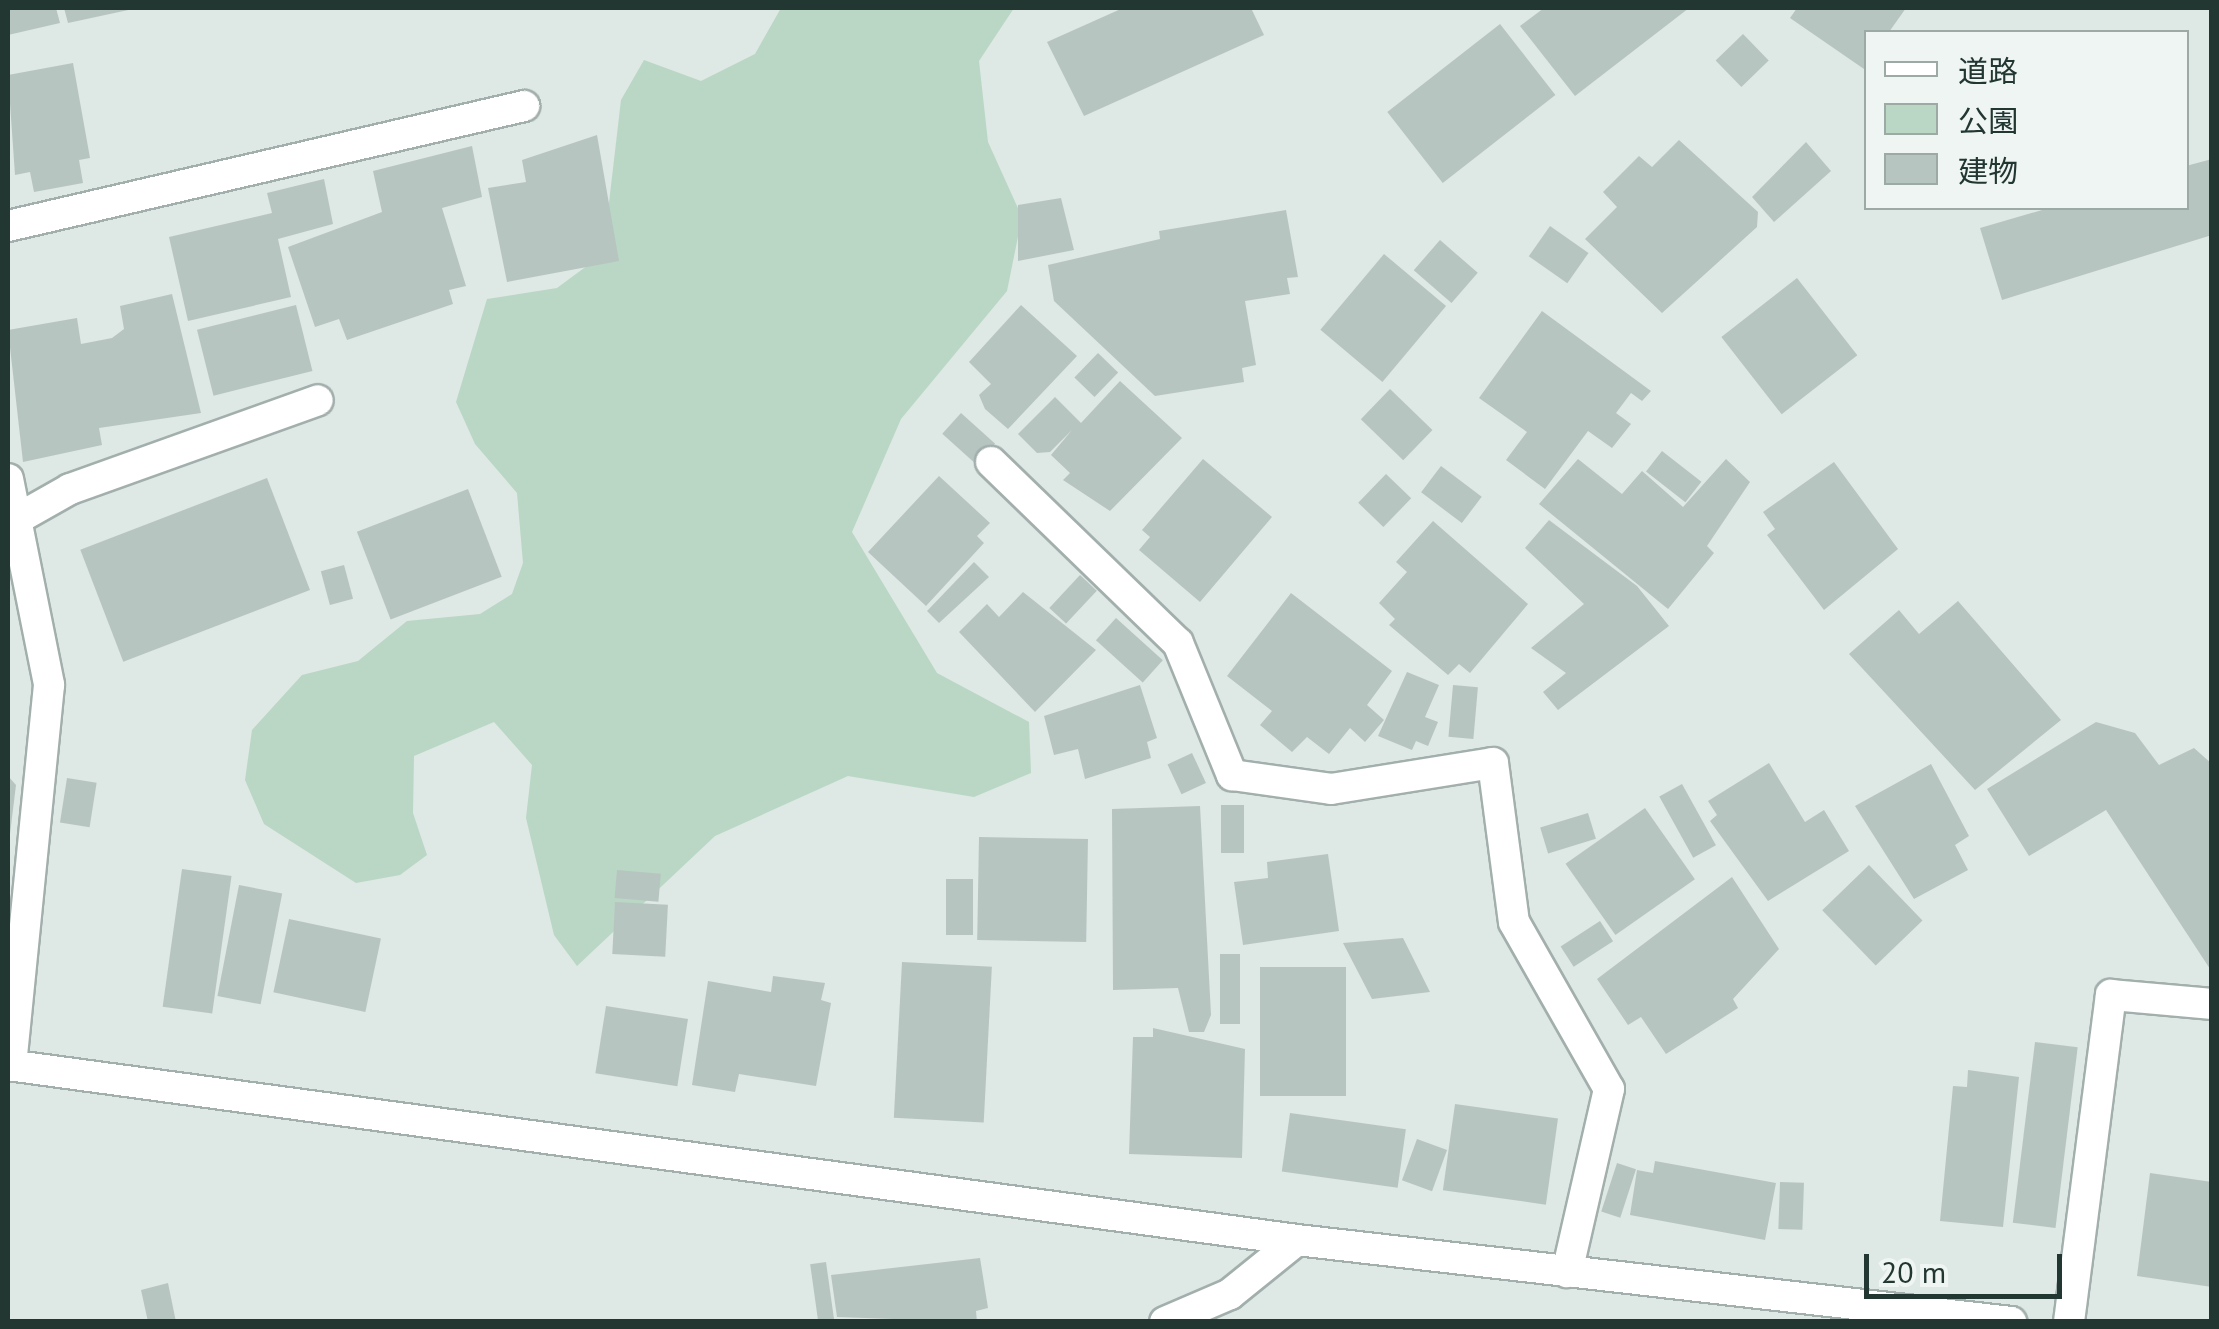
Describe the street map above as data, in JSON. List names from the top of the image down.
{
  "legend": ["道路", "公園", "建物"],
  "scale_bar": "20 m"
}
